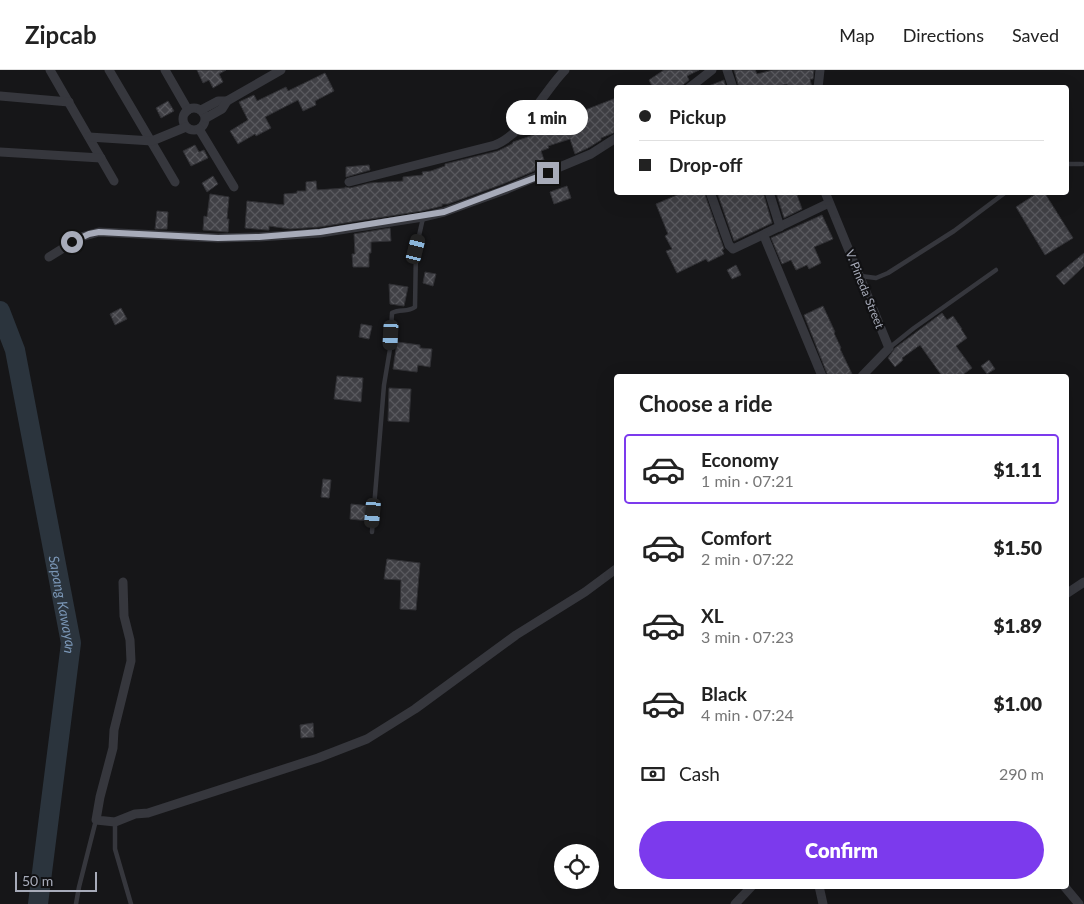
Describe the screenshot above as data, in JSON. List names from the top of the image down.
{
  "streets": {
    "street": ["V. Pineda Street"]
  },
  "water": ["Sapang Kawayan"],
  "scale_bar": "50 m",
  "page": {
    "header": "Zipcab",
    "nav": ["Map", "Directions", "Saved"],
    "banner": ["Pickup", "Drop-off"],
    "bubble": "1 min",
    "heading": "Choose a ride",
    "list": [
      {
        "name": "Economy",
        "note": "1 min · 07:21",
        "value": "$1.11"
      },
      {
        "name": "Comfort",
        "note": "2 min · 07:22",
        "value": "$1.50"
      },
      {
        "name": "XL",
        "note": "3 min · 07:23",
        "value": "$1.89"
      },
      {
        "name": "Black",
        "note": "4 min · 07:24",
        "value": "$1.00"
      }
    ],
    "pay": ["Cash", "290 m"],
    "buttons": "Confirm",
    "scale": "50 m"
  }
}
